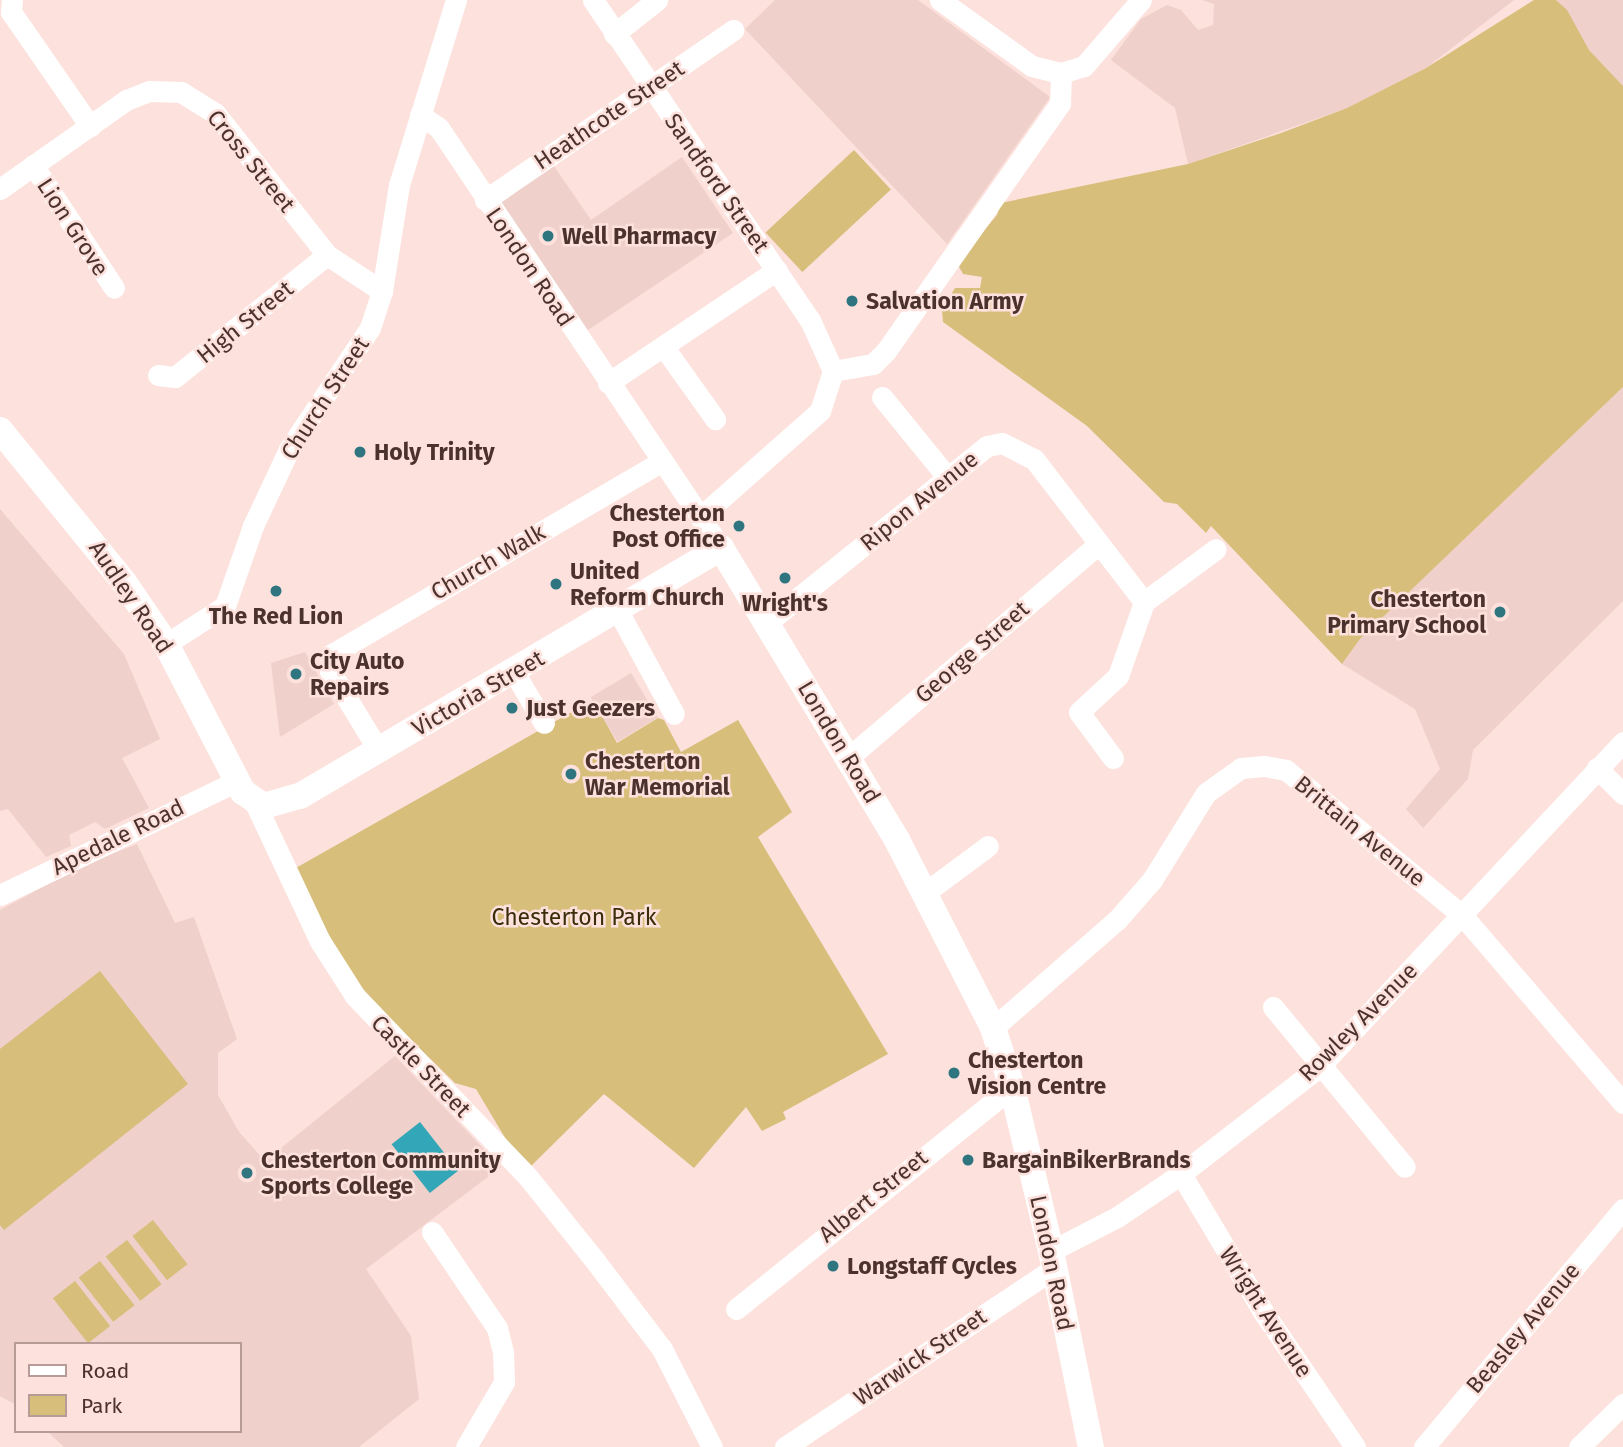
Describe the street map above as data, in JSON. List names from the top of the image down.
{
  "streets": {
    "main road": ["London Road", "Audley Road", "Victoria Street"],
    "street": [
      "Heathcote Street",
      "Cross Street",
      "Sandford Street",
      "Lion Grove",
      "High Street",
      "Church Street",
      "Ripon Avenue",
      "Church Walk",
      "George Street",
      "Brittain Avenue",
      "Apedale Road",
      "Rowley Avenue",
      "Castle Street",
      "Albert Street",
      "Wright Avenue",
      "Beasley Avenue",
      "Warwick Street"
    ]
  },
  "crossings": [
    ["Heathcote Street", "Sandford Street"],
    ["Heathcote Street", "London Road"],
    ["Cross Street", "Lion Grove"],
    ["Cross Street", "High Street"],
    ["Cross Street", "Church Street"],
    ["London Road", "Church Street"],
    ["London Road", "Ripon Avenue"],
    ["London Road", "Church Walk"],
    ["London Road", "George Street"],
    ["London Road", "Victoria Street"],
    ["London Road", "Brittain Avenue"],
    ["London Road", "Rowley Avenue"],
    ["London Road", "Albert Street"],
    ["London Road", "Warwick Street"],
    ["Church Street", "Audley Road"],
    ["Ripon Avenue", "George Street"],
    ["Church Walk", "Victoria Street"],
    ["Audley Road", "Apedale Road"],
    ["Victoria Street", "Castle Street"],
    ["Brittain Avenue", "Rowley Avenue"],
    ["Rowley Avenue", "Wright Avenue"],
    ["Rowley Avenue", "Warwick Street"]
  ],
  "parks": ["Chesterton Park"],
  "places": [
    "Well Pharmacy",
    "Salvation Army",
    "Holy Trinity",
    "Chesterton Post Office",
    "Wright's",
    "United Reform Church",
    "The Red Lion",
    "Chesterton Primary School",
    "City Auto Repairs",
    "Just Geezers",
    "Chesterton War Memorial",
    "Chesterton Vision Centre",
    "BargainBikerBrands",
    "Chesterton Community Sports College",
    "Longstaff Cycles"
  ],
  "legend": ["Road", "Park"]
}
